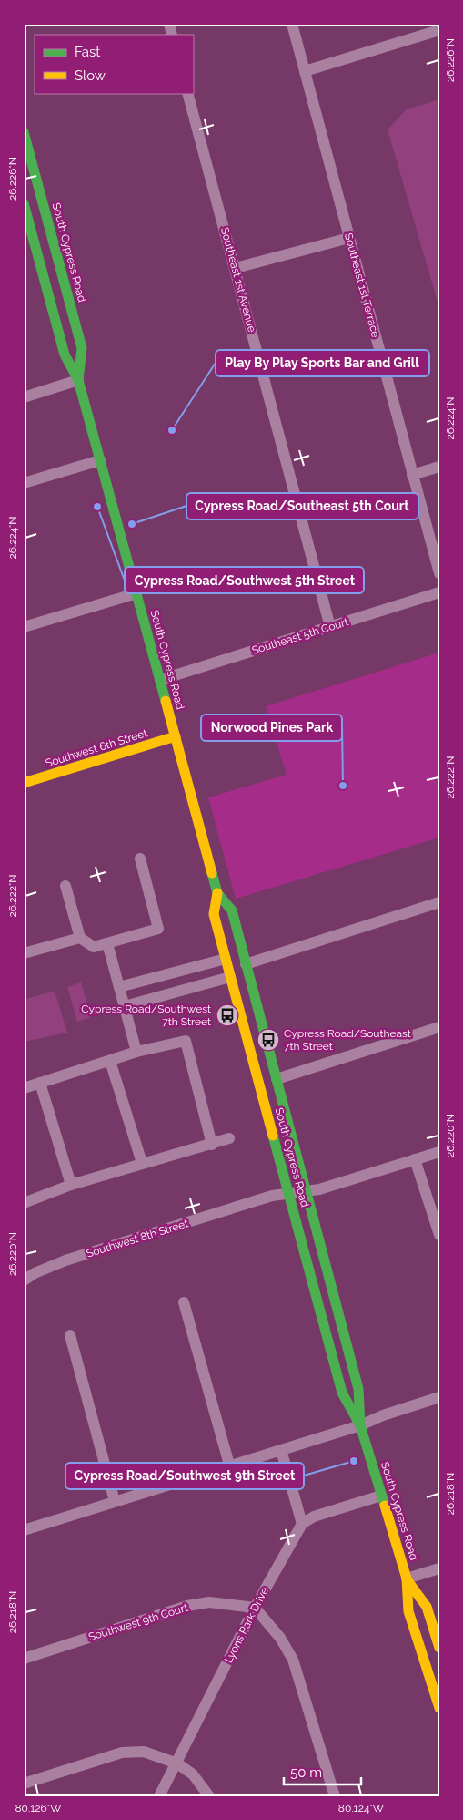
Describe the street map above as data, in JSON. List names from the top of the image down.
{
  "streets": {
    "street": [
      "South Cypress Road",
      "Southeast 1st Avenue",
      "Southeast 1st Terrace",
      "Southeast 5th Court",
      "Southwest 6th Street",
      "Southwest 8th Street",
      "Southwest 9th Court",
      "Lyons Park Drive"
    ]
  },
  "crossings": [
    ["South Cypress Road", "Southeast 5th Court"],
    ["South Cypress Road", "Southwest 6th Street"],
    ["South Cypress Road", "Southwest 8th Street"],
    ["Southeast 1st Avenue", "Southeast 5th Court"],
    ["Southwest 9th Court", "Lyons Park Drive"]
  ],
  "places": {
    "other": [
      "Play By Play Sports Bar and Grill",
      "Cypress Road/Southwest 5th Street",
      "Cypress Road/Southeast 5th Court",
      "Norwood Pines Park",
      "Cypress Road/Southwest 9th Street"
    ],
    "bus stop": ["Cypress Road/Southwest 7th Street", "Cypress Road/Southeast 7th Street"]
  },
  "legend": ["Fast", "Slow"],
  "scale_bar": "50 m",
  "coordinates": [
    "26.226°N",
    "26.224°N",
    "26.222°N",
    "26.220°N",
    "26.218°N",
    "80.126°W",
    "80.124°W"
  ]
}
